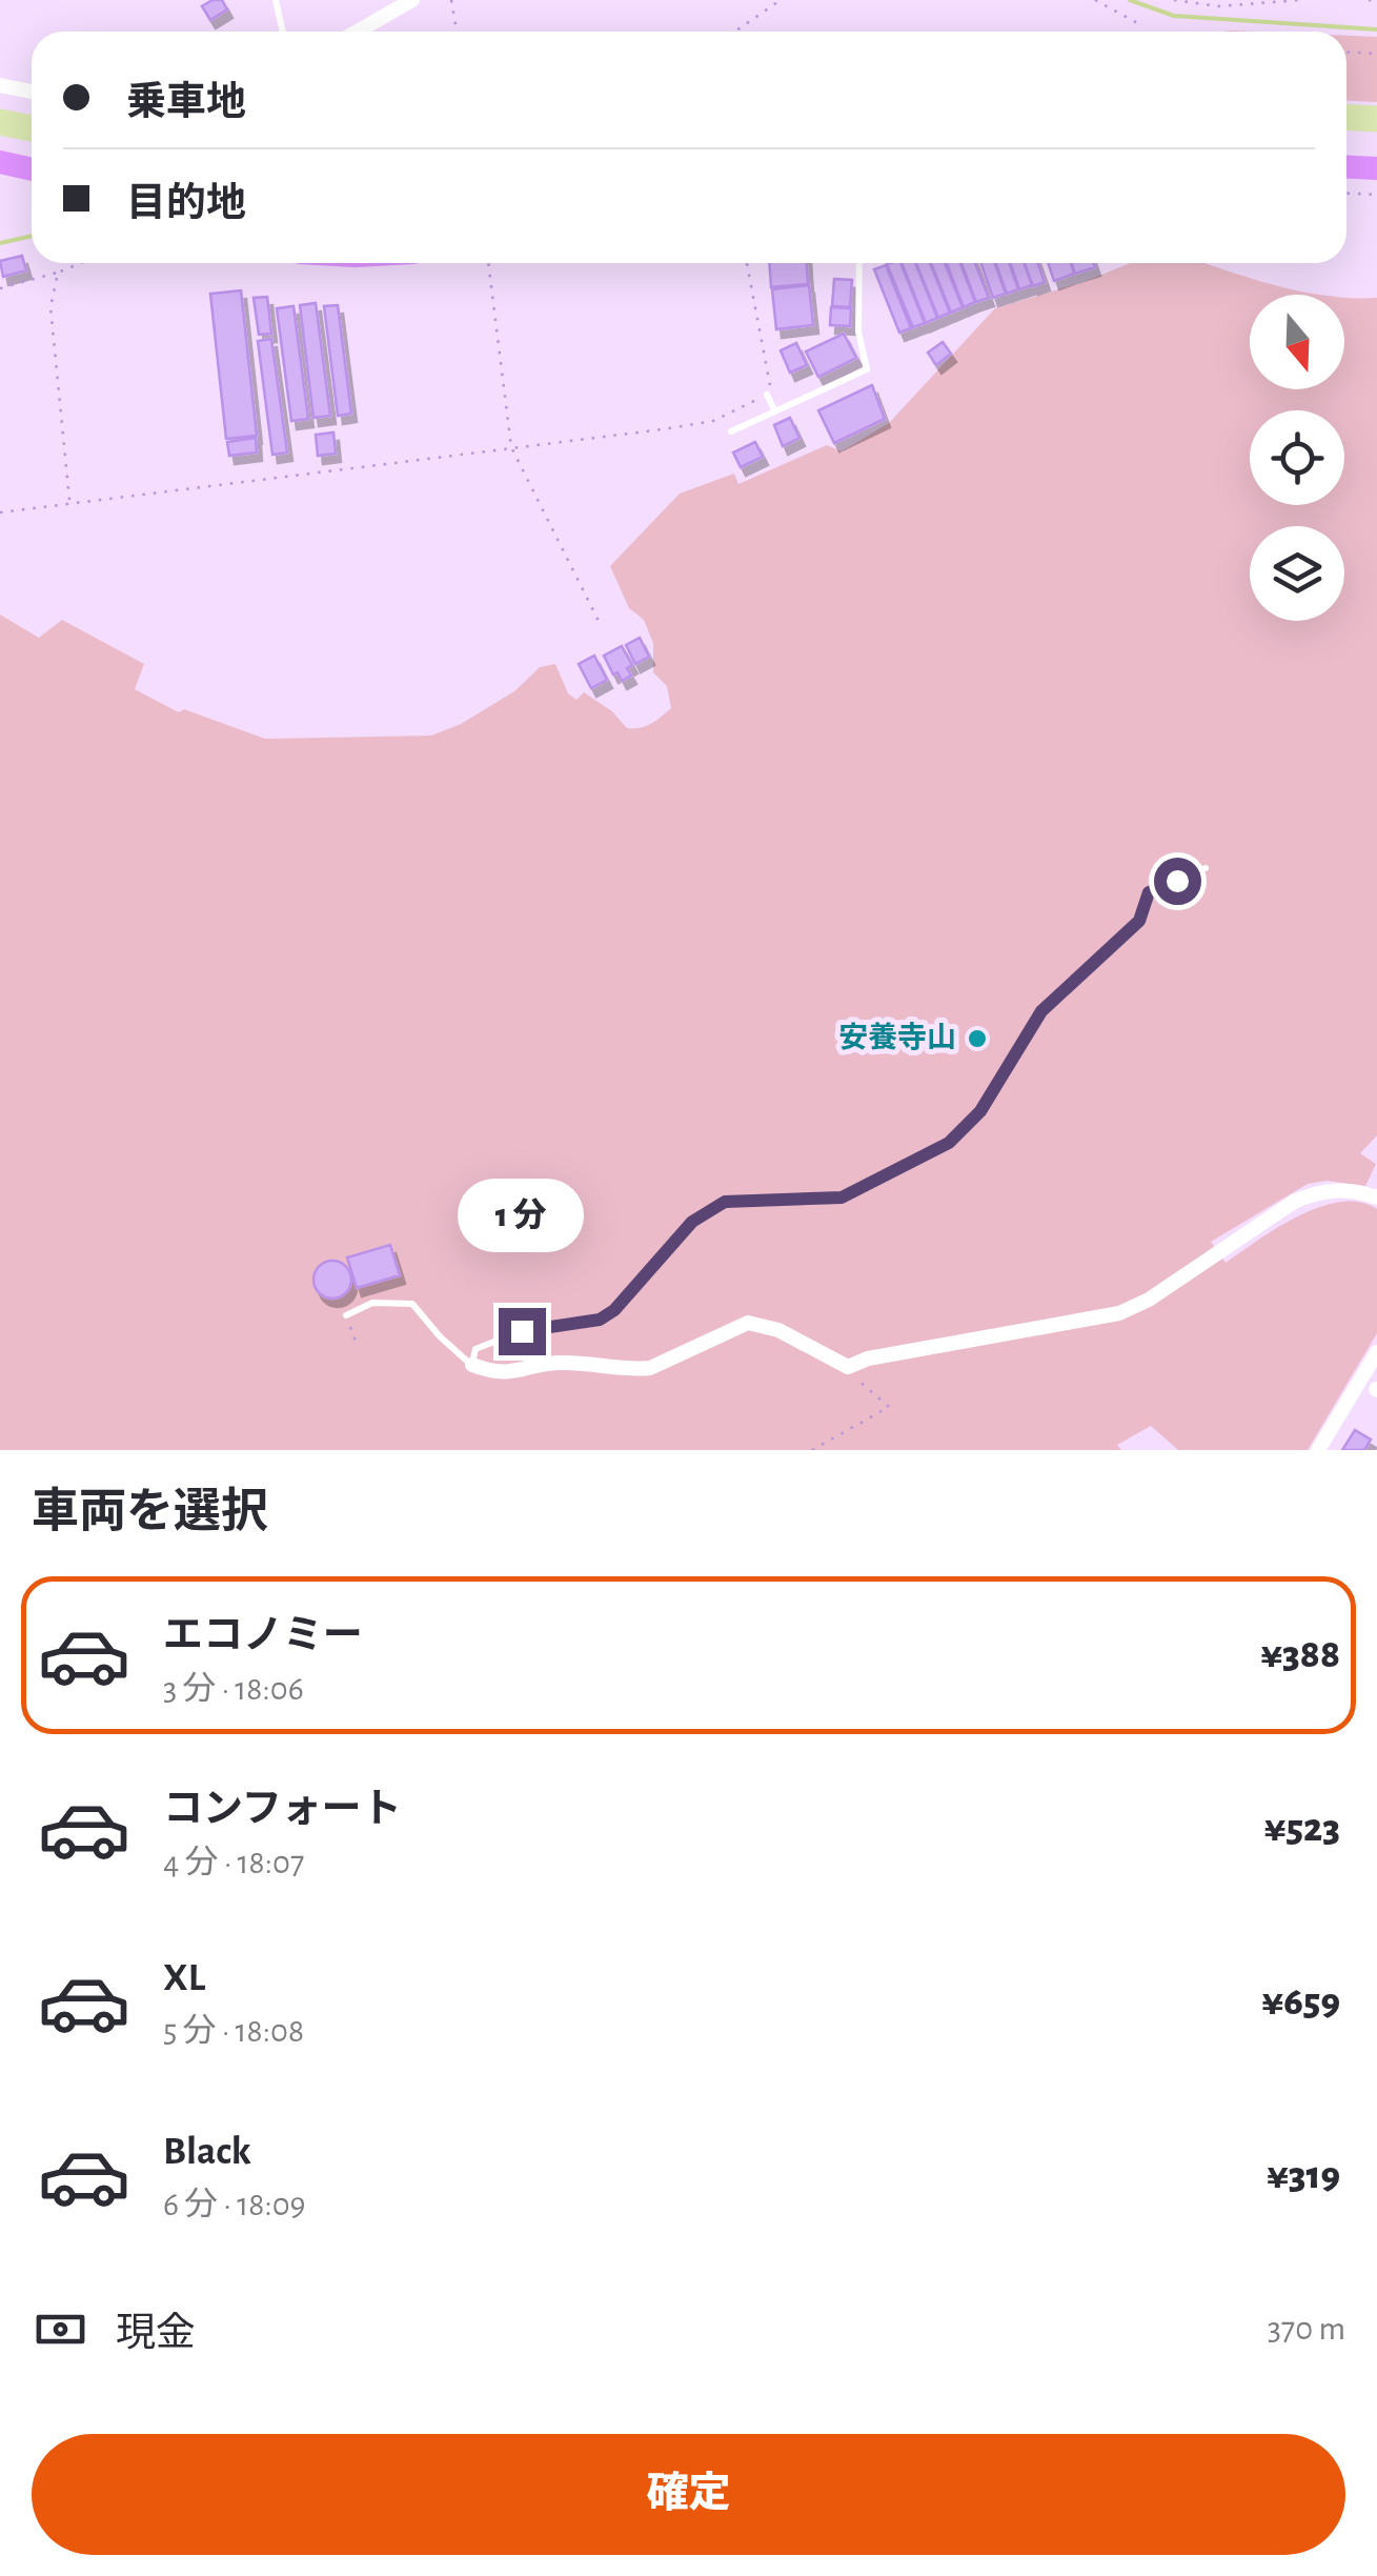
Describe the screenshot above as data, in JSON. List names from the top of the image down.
{
  "places": ["安養寺山"],
  "north": "bottom",
  "page": {
    "banner": ["乗車地", "目的地"],
    "bubble": "1 分",
    "heading": "車両を選択",
    "list": [
      {
        "name": "エコノミー",
        "note": "3 分 · 18:06",
        "value": "¥388"
      },
      {
        "name": "コンフォート",
        "note": "4 分 · 18:07",
        "value": "¥523"
      },
      {
        "name": "XL",
        "note": "5 分 · 18:08",
        "value": "¥659"
      },
      {
        "name": "Black",
        "note": "6 分 · 18:09",
        "value": "¥319"
      }
    ],
    "pay": ["現金", "370 m"],
    "buttons": "確定"
  }
}
